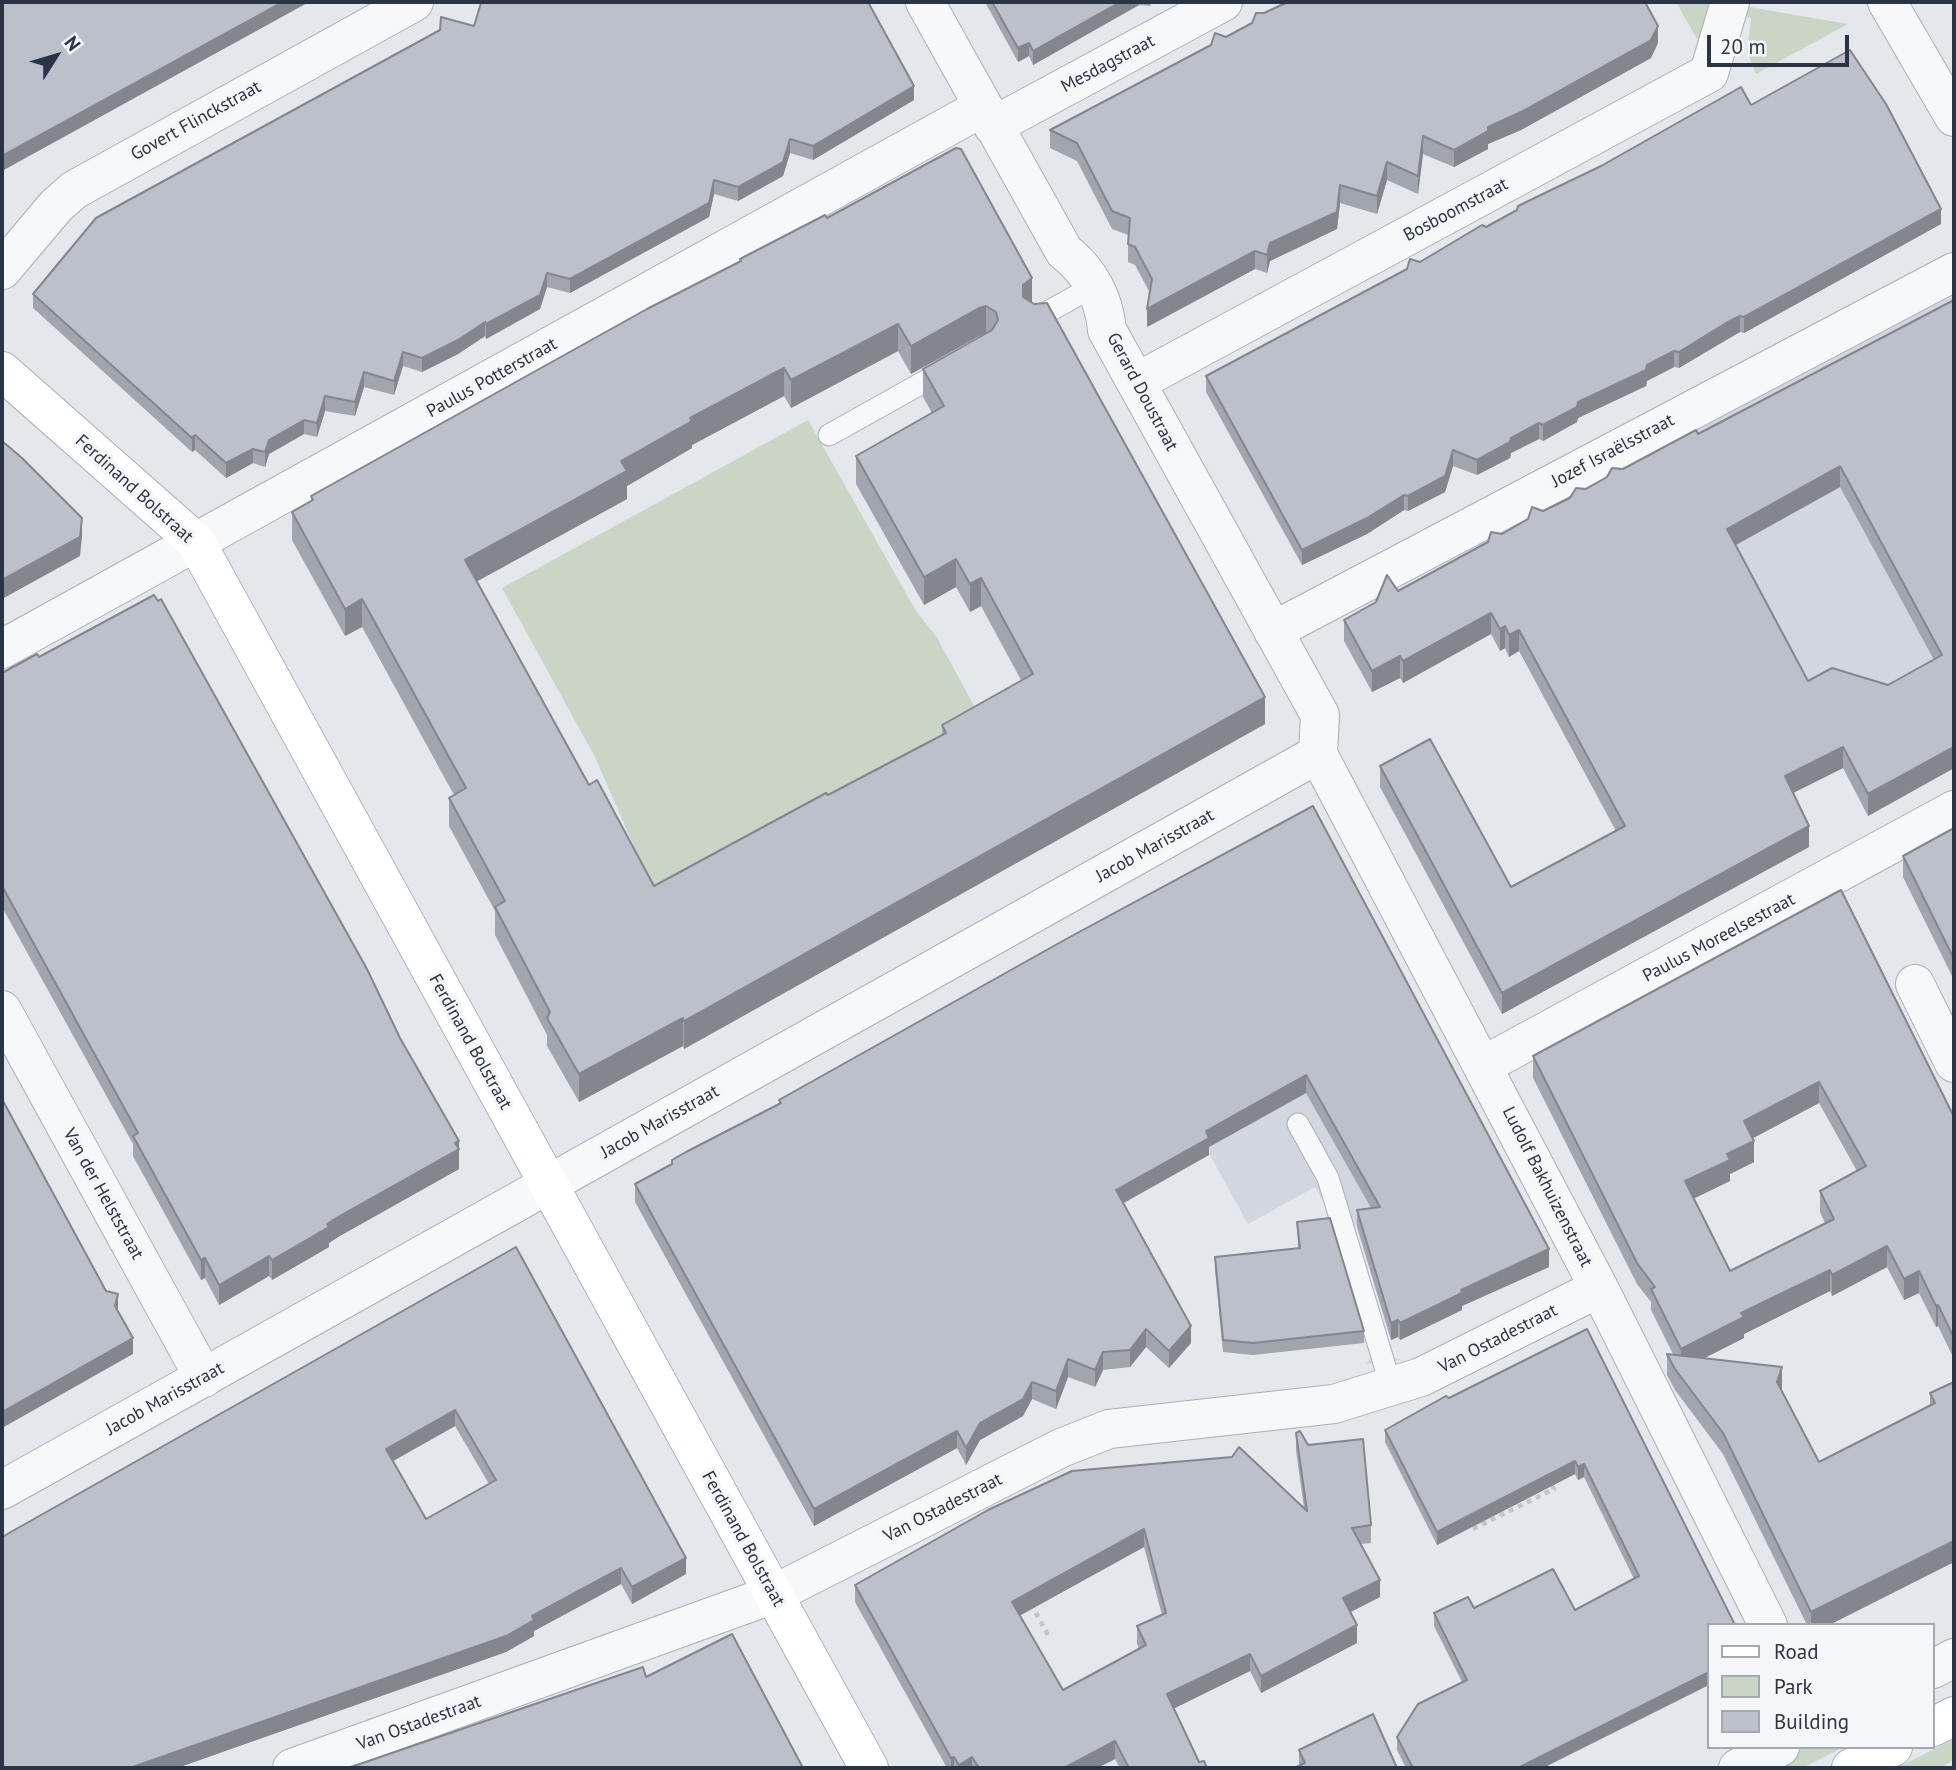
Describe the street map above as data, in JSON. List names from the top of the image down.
{
  "streets": {
    "street": [
      "Mesdagstraat",
      "Govert Flinckstraat",
      "Bosboomstraat",
      "Paulus Potterstraat",
      "Gerard Doustraat",
      "Jozef Israëlsstraat",
      "Ferdinand Bolstraat",
      "Jacob Marisstraat",
      "Paulus Moreelsestraat",
      "Ludolf Bakhuizenstraat",
      "Van der Helststraat",
      "Van Ostadestraat"
    ]
  },
  "crossings": [
    ["Mesdagstraat", "Paulus Potterstraat"],
    ["Mesdagstraat", "Gerard Doustraat"],
    ["Bosboomstraat", "Gerard Doustraat"],
    ["Paulus Potterstraat", "Gerard Doustraat"],
    ["Paulus Potterstraat", "Ferdinand Bolstraat"],
    ["Gerard Doustraat", "Jozef Israëlsstraat"],
    ["Gerard Doustraat", "Jacob Marisstraat"],
    ["Gerard Doustraat", "Ludolf Bakhuizenstraat"],
    ["Ferdinand Bolstraat", "Jacob Marisstraat"],
    ["Ferdinand Bolstraat", "Van Ostadestraat"],
    ["Jacob Marisstraat", "Ludolf Bakhuizenstraat"],
    ["Jacob Marisstraat", "Van der Helststraat"],
    ["Paulus Moreelsestraat", "Ludolf Bakhuizenstraat"],
    ["Ludolf Bakhuizenstraat", "Van Ostadestraat"]
  ],
  "legend": ["Road", "Park", "Building"],
  "scale_bar": "20 m",
  "north": "top right"
}
